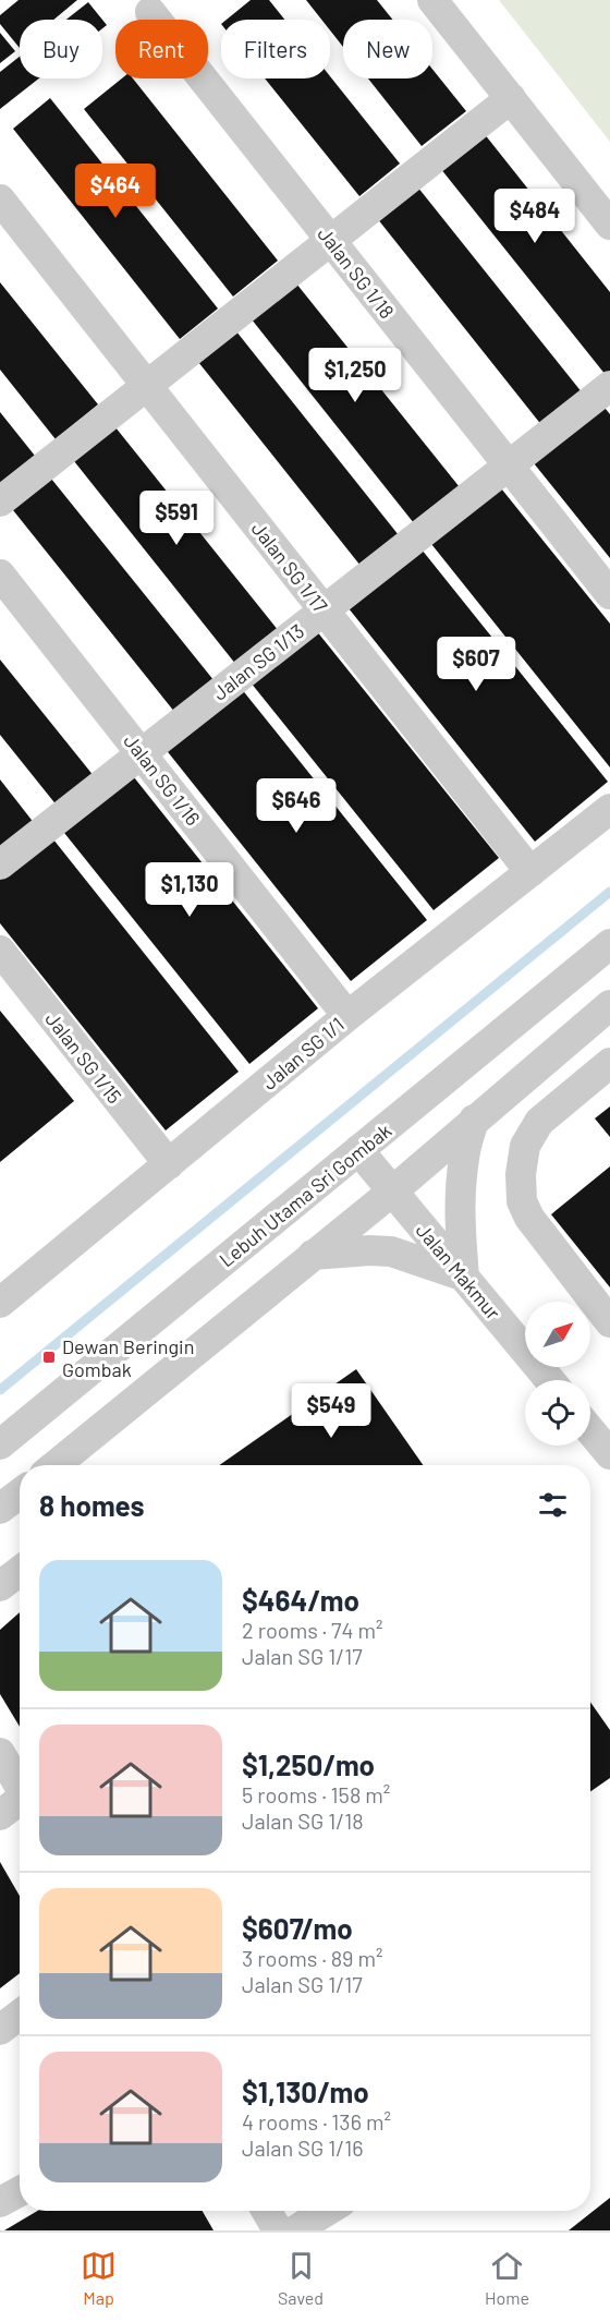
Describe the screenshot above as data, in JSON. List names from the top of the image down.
{
  "streets": {
    "street": [
      "Jalan SG 1/18",
      "Jalan SG 1/17",
      "Jalan SG 1/13",
      "Jalan SG 1/16",
      "Jalan SG 1/1",
      "Jalan SG 1/15",
      "Lebuh Utama Sri Gombak",
      "Jalan Makmur"
    ]
  },
  "crossings": [
    ["Jalan SG 1/18", "Jalan SG 1/13"],
    ["Jalan SG 1/17", "Jalan SG 1/13"],
    ["Jalan SG 1/17", "Jalan SG 1/1"],
    ["Jalan SG 1/13", "Jalan SG 1/16"],
    ["Jalan SG 1/16", "Jalan SG 1/1"],
    ["Jalan SG 1/1", "Jalan SG 1/15"],
    ["Lebuh Utama Sri Gombak", "Jalan Makmur"]
  ],
  "places": {
    "transit": ["Dewan Beringin Gombak"]
  },
  "north": "top right",
  "page": {
    "chip": [
      "Buy",
      "Rent",
      "Filters",
      "New"
    ],
    "price": [
      "$464",
      "$484",
      "$1,250",
      "$591",
      "$607",
      "$646",
      "$1,130",
      "$549"
    ],
    "heading": "8 homes",
    "list": [
      {
        "name": "$464/mo",
        "note": "2 rooms · 74 m² · Jalan SG 1/17"
      },
      {
        "name": "$1,250/mo",
        "note": "5 rooms · 158 m² · Jalan SG 1/18"
      },
      {
        "name": "$607/mo",
        "note": "3 rooms · 89 m² · Jalan SG 1/17"
      },
      {
        "name": "$1,130/mo",
        "note": "4 rooms · 136 m² · Jalan SG 1/16"
      }
    ],
    "tabs": ["Map", "Saved", "Home"]
  }
}
